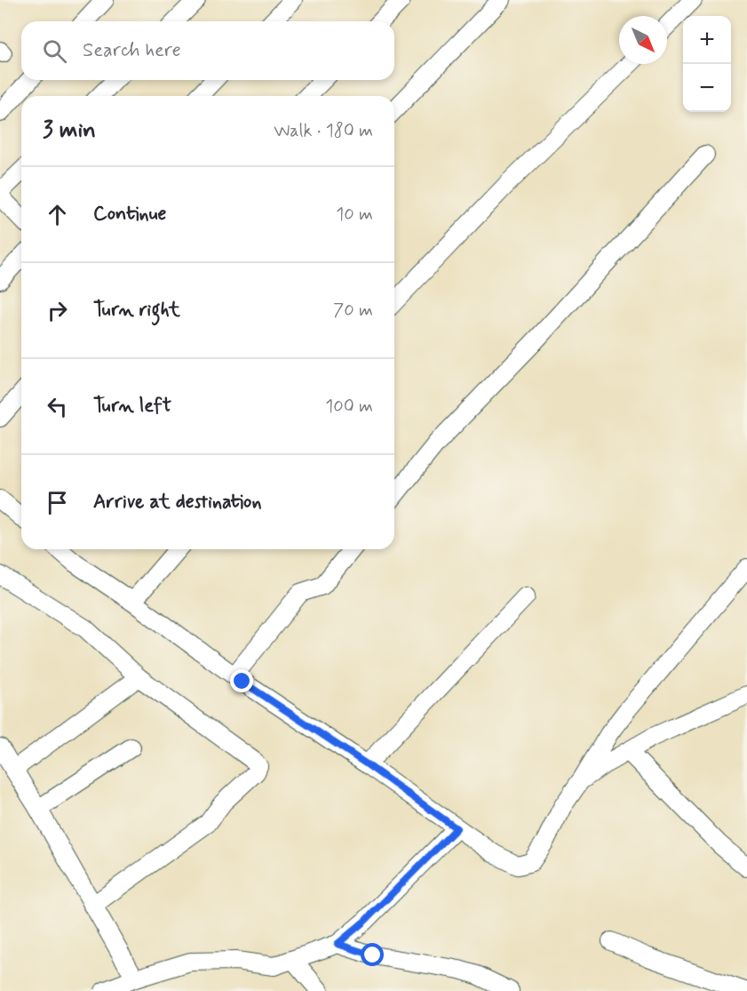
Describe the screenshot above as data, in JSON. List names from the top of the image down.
{
  "north": "bottom right",
  "page": {
    "map_buttons": ["+", "−"],
    "search": "Search here",
    "heading": ["3 min", "Walk · 180 m"],
    "list": [
      ["Continue", "10 m"],
      ["Turn right", "70 m"],
      ["Turn left", "100 m"],
      "Arrive at destination"
    ]
  }
}
